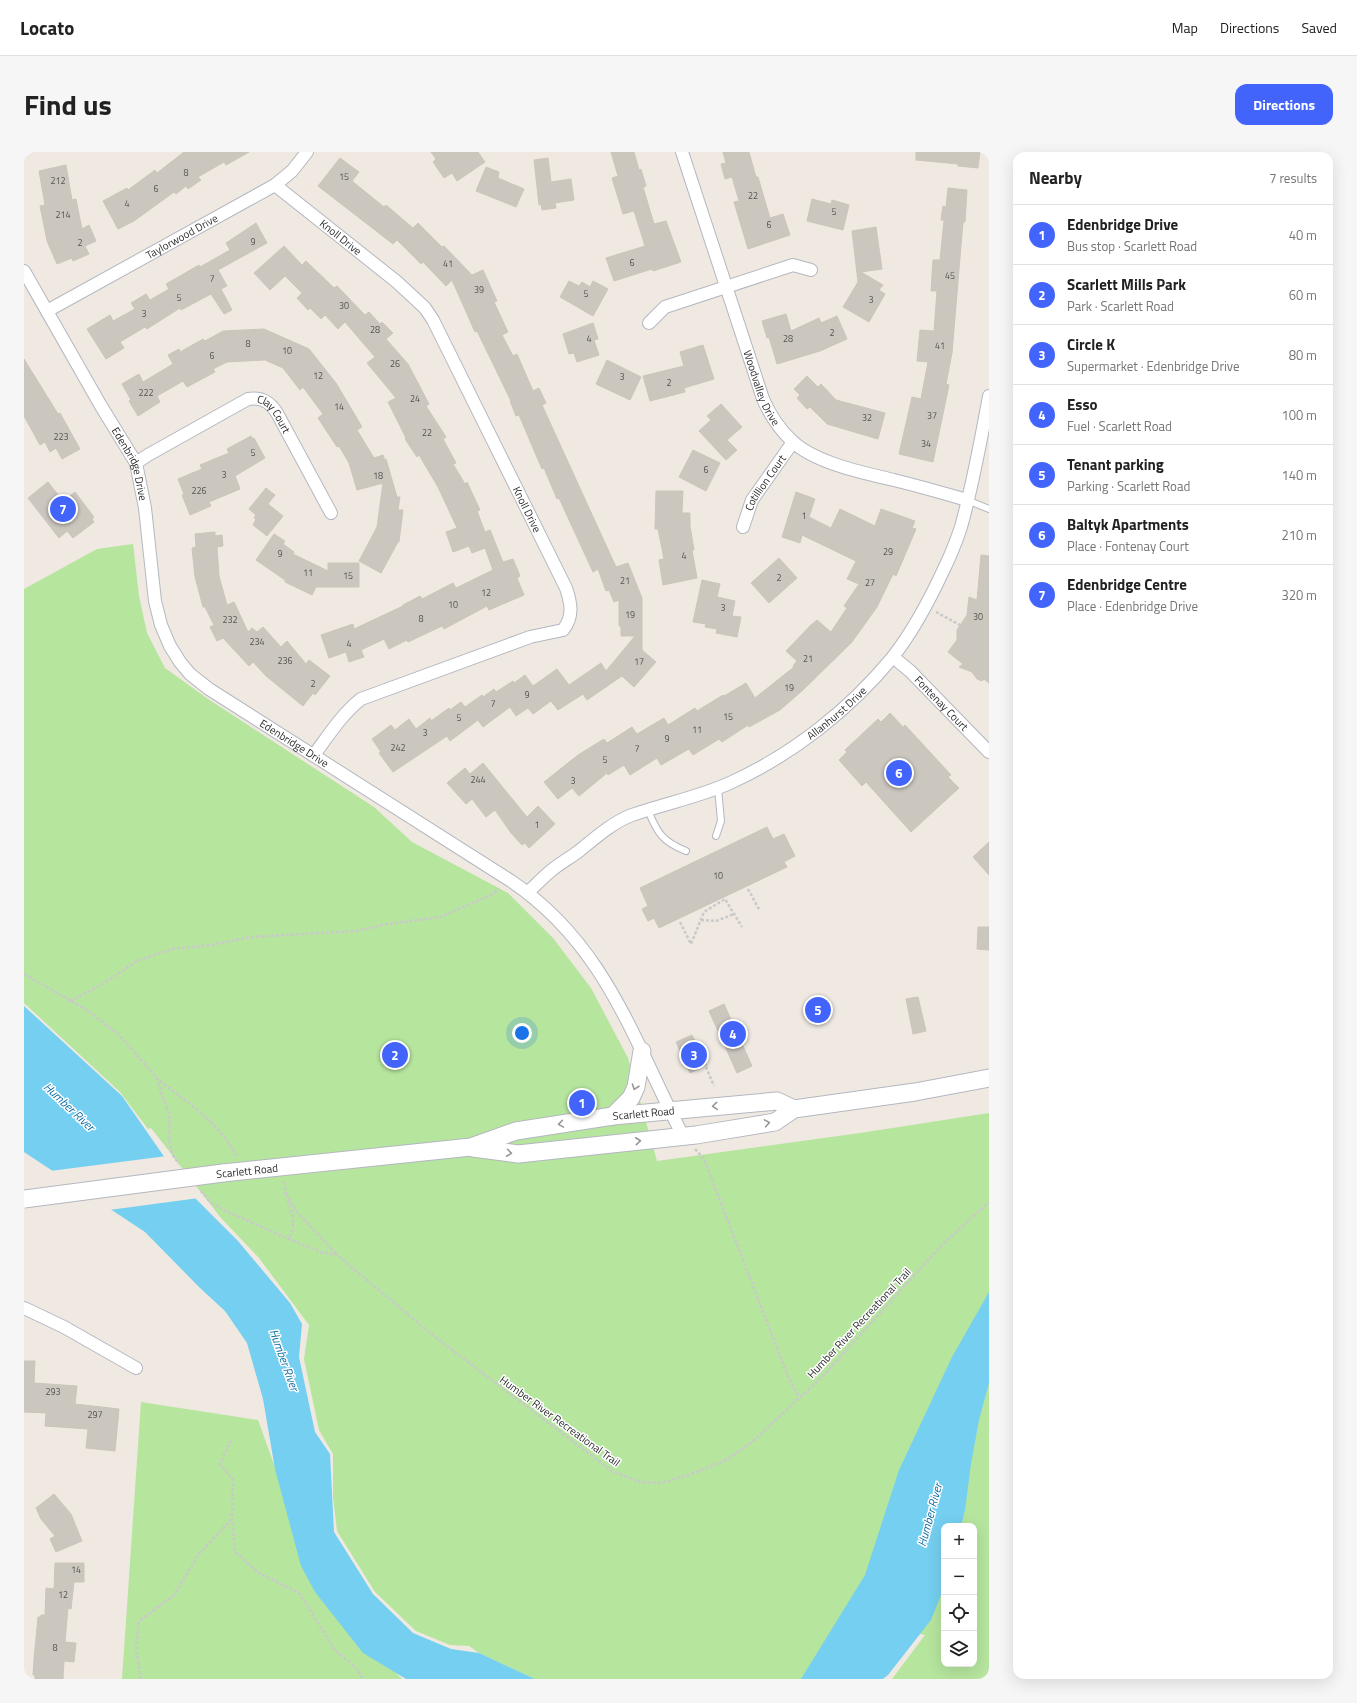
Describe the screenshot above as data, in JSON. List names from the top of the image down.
{
  "streets": {
    "main road": ["Scarlett Road"],
    "street": [
      "Taylorwood Drive",
      "Knoll Drive",
      "Woodvalley Drive",
      "Clay Court",
      "Edenbridge Drive",
      "Cotillion Court",
      "Fontenay Court",
      "Allanhurst Drive"
    ],
    "path": ["Humber River Recreational Trail"]
  },
  "crossings": [
    ["Taylorwood Drive", "Knoll Drive"],
    ["Taylorwood Drive", "Edenbridge Drive"],
    ["Knoll Drive", "Edenbridge Drive"],
    ["Woodvalley Drive", "Cotillion Court"],
    ["Woodvalley Drive", "Allanhurst Drive"],
    ["Clay Court", "Edenbridge Drive"],
    ["Edenbridge Drive", "Allanhurst Drive"],
    ["Edenbridge Drive", "Scarlett Road"],
    ["Fontenay Court", "Allanhurst Drive"]
  ],
  "water": ["Humber River"],
  "house_numbers": [
    "8",
    "15",
    "212",
    "6",
    "22",
    "4",
    "5",
    "214",
    "6",
    "9",
    "2",
    "6",
    "41",
    "45",
    "7",
    "39",
    "5",
    "5",
    "3",
    "30",
    "3",
    "28",
    "2",
    "4",
    "28",
    "8",
    "41",
    "10",
    "6",
    "26",
    "12",
    "3",
    "2",
    "222",
    "24",
    "14",
    "37",
    "32",
    "22",
    "223",
    "34",
    "5",
    "6",
    "3",
    "18",
    "226",
    "1",
    "29",
    "9",
    "4",
    "11",
    "15",
    "2",
    "21",
    "27",
    "12",
    "10",
    "3",
    "19",
    "30",
    "8",
    "232",
    "234",
    "4",
    "21",
    "236",
    "17",
    "2",
    "19",
    "9",
    "7",
    "15",
    "5",
    "11",
    "3",
    "9",
    "242",
    "7",
    "5",
    "244",
    "3",
    "1",
    "10",
    "293",
    "297",
    "14",
    "12",
    "8"
  ],
  "page": {
    "header": "Locato",
    "nav": ["Map", "Directions", "Saved"],
    "title": "Find us",
    "buttons": "Directions",
    "heading": ["Nearby", "7 results"],
    "list": [
      {
        "mark": "1",
        "name": "Edenbridge Drive",
        "note": "Bus stop · Scarlett Road",
        "value": "40 m"
      },
      {
        "mark": "2",
        "name": "Scarlett Mills Park",
        "note": "Park · Scarlett Road",
        "value": "60 m"
      },
      {
        "mark": "3",
        "name": "Circle K",
        "note": "Supermarket · Edenbridge Drive",
        "value": "80 m"
      },
      {
        "mark": "4",
        "name": "Esso",
        "note": "Fuel · Scarlett Road",
        "value": "100 m"
      },
      {
        "mark": "5",
        "name": "Tenant parking",
        "note": "Parking · Scarlett Road",
        "value": "140 m"
      },
      {
        "mark": "6",
        "name": "Baltyk Apartments",
        "note": "Place · Fontenay Court",
        "value": "210 m"
      },
      {
        "mark": "7",
        "name": "Edenbridge Centre",
        "note": "Place · Edenbridge Drive",
        "value": "320 m"
      }
    ],
    "pins": [
      "7",
      "6",
      "5",
      "4",
      "2",
      "3",
      "1"
    ],
    "map_buttons": ["+", "−"]
  }
}
